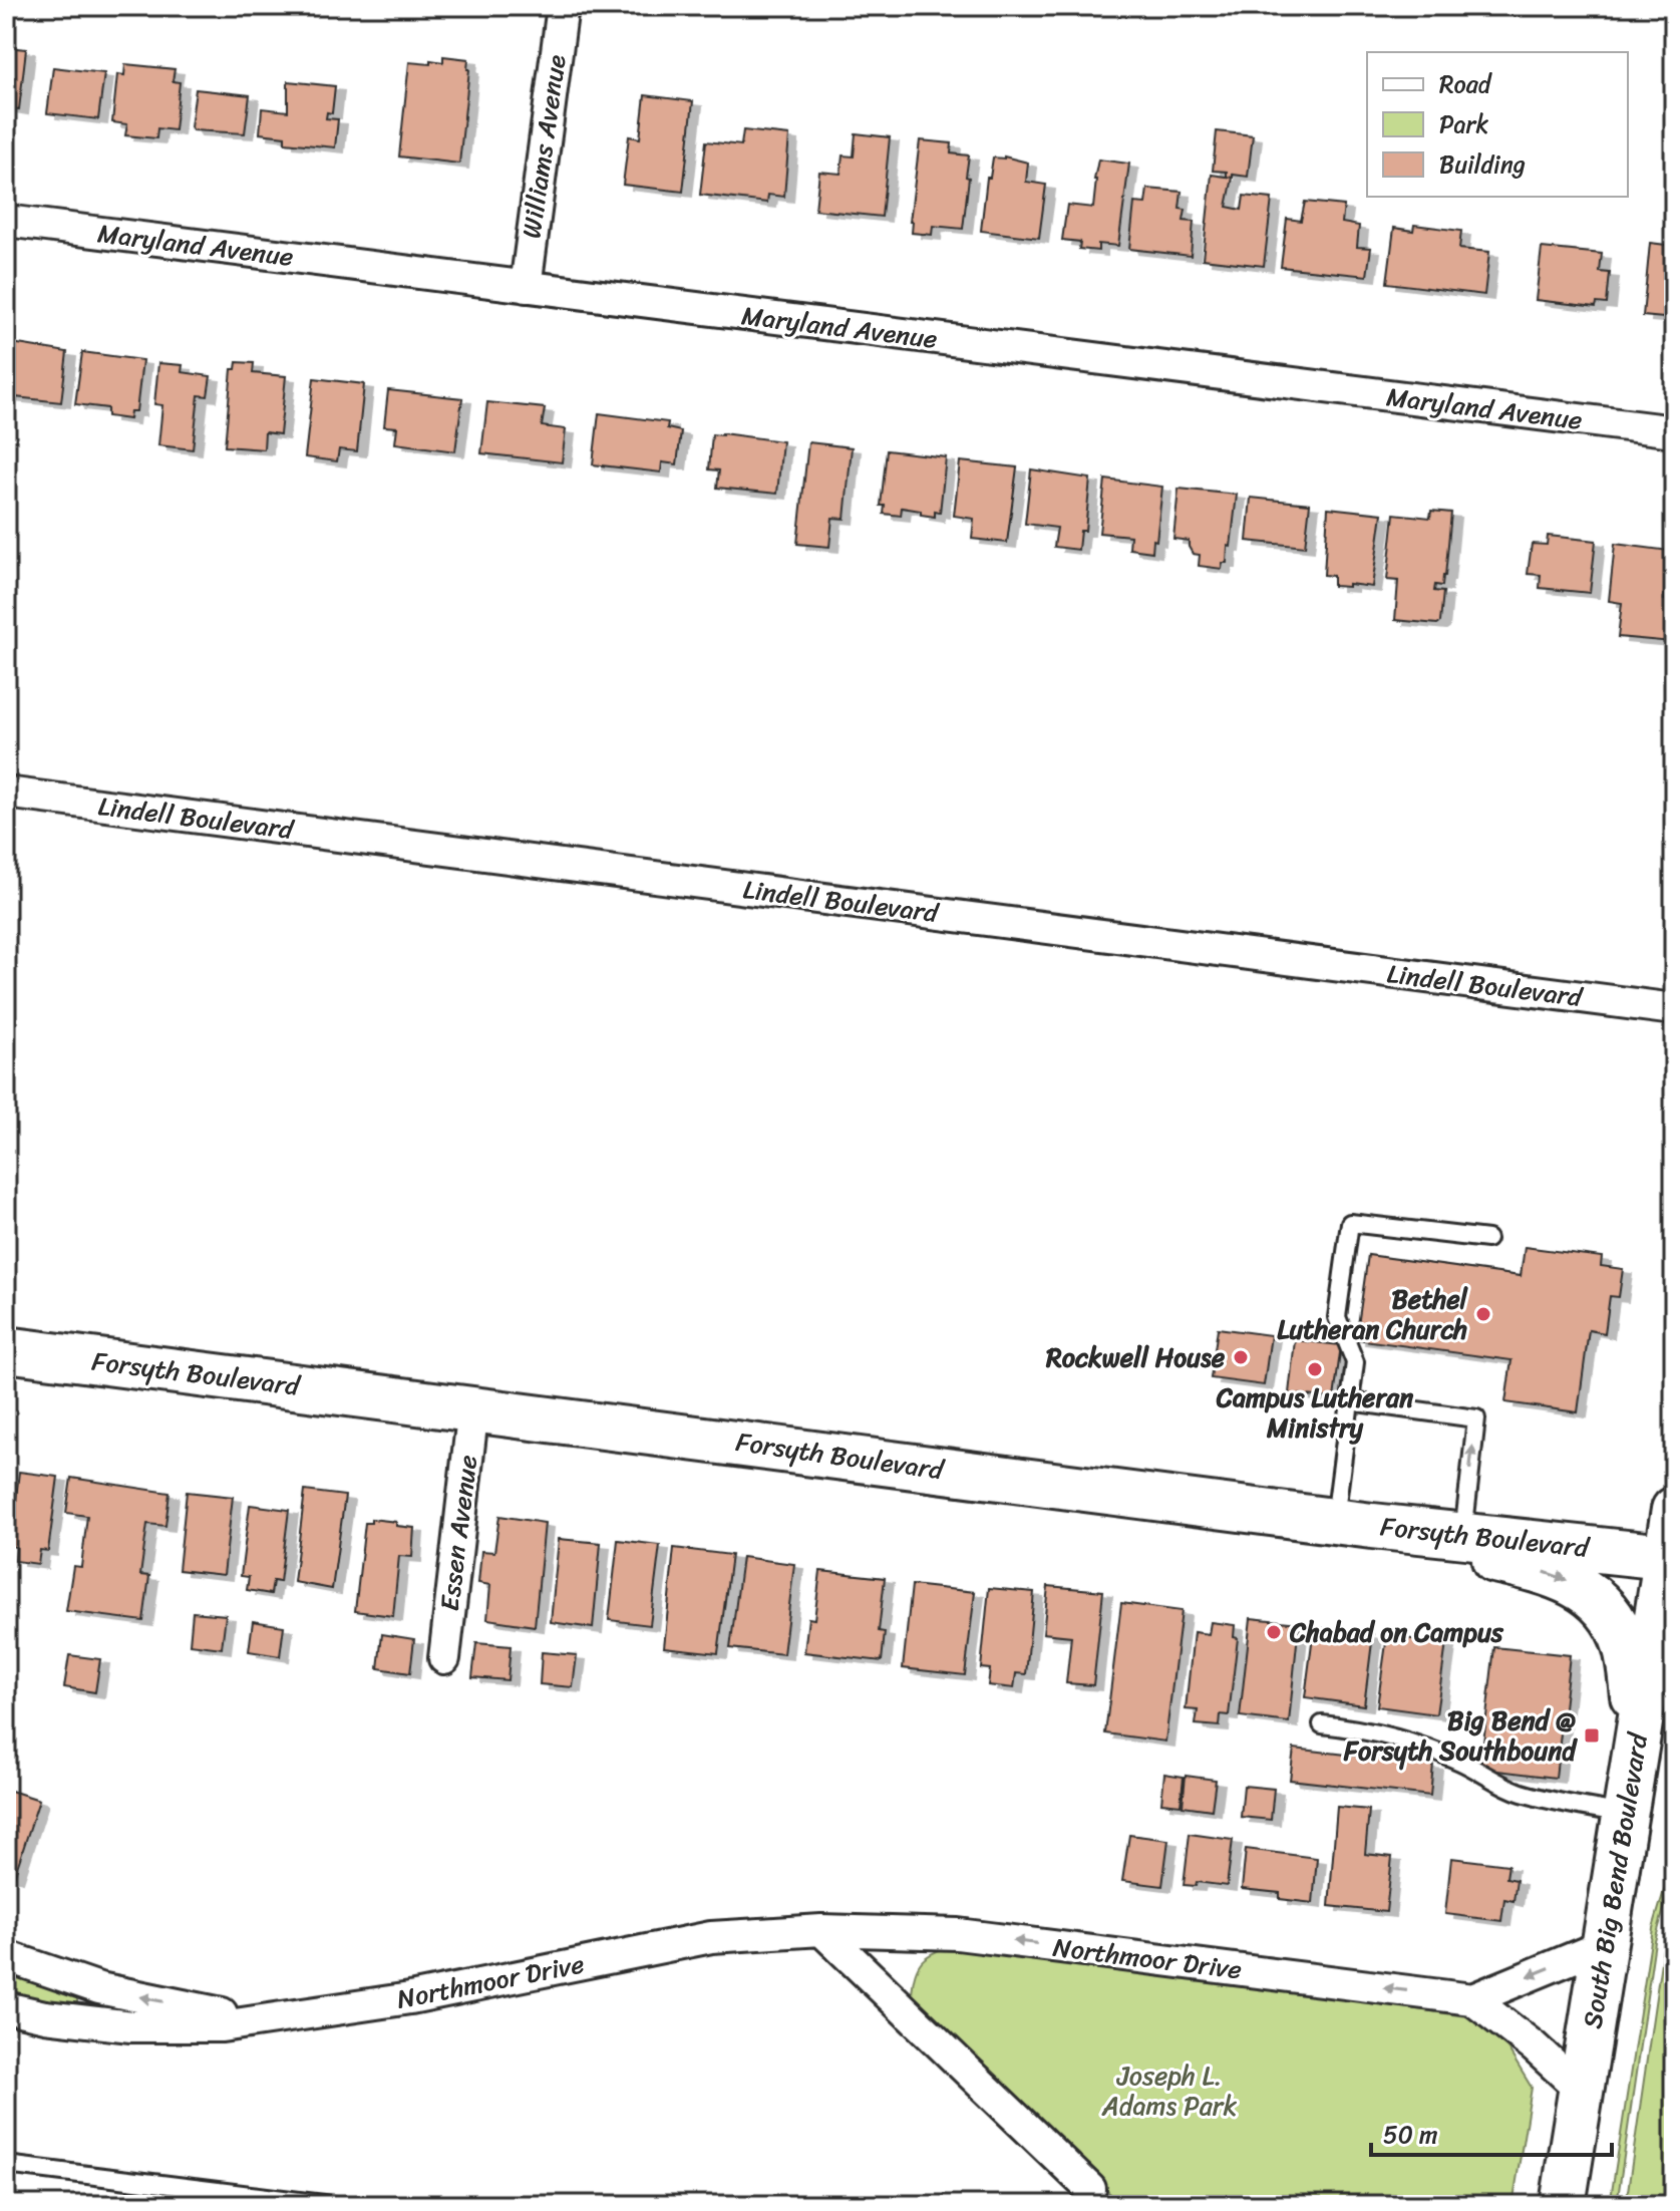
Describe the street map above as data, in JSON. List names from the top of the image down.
{
  "streets": {
    "main road": ["Forsyth Boulevard", "South Big Bend Boulevard"],
    "street": [
      "Williams Avenue",
      "Maryland Avenue",
      "Lindell Boulevard",
      "Essen Avenue",
      "Northmoor Drive"
    ]
  },
  "crossings": [
    ["Williams Avenue", "Maryland Avenue"],
    ["Forsyth Boulevard", "Essen Avenue"],
    ["Forsyth Boulevard", "South Big Bend Boulevard"],
    ["South Big Bend Boulevard", "Northmoor Drive"]
  ],
  "one_way": ["Northmoor Drive"],
  "parks": ["Joseph L. Adams Park"],
  "places": {
    "other": [
      "Bethel Lutheran Church",
      "Rockwell House",
      "Campus Lutheran Ministry",
      "Chabad on Campus"
    ],
    "transit": ["Big Bend @ Forsyth Southbound"]
  },
  "legend": ["Road", "Park", "Building"],
  "scale_bar": "50 m"
}
